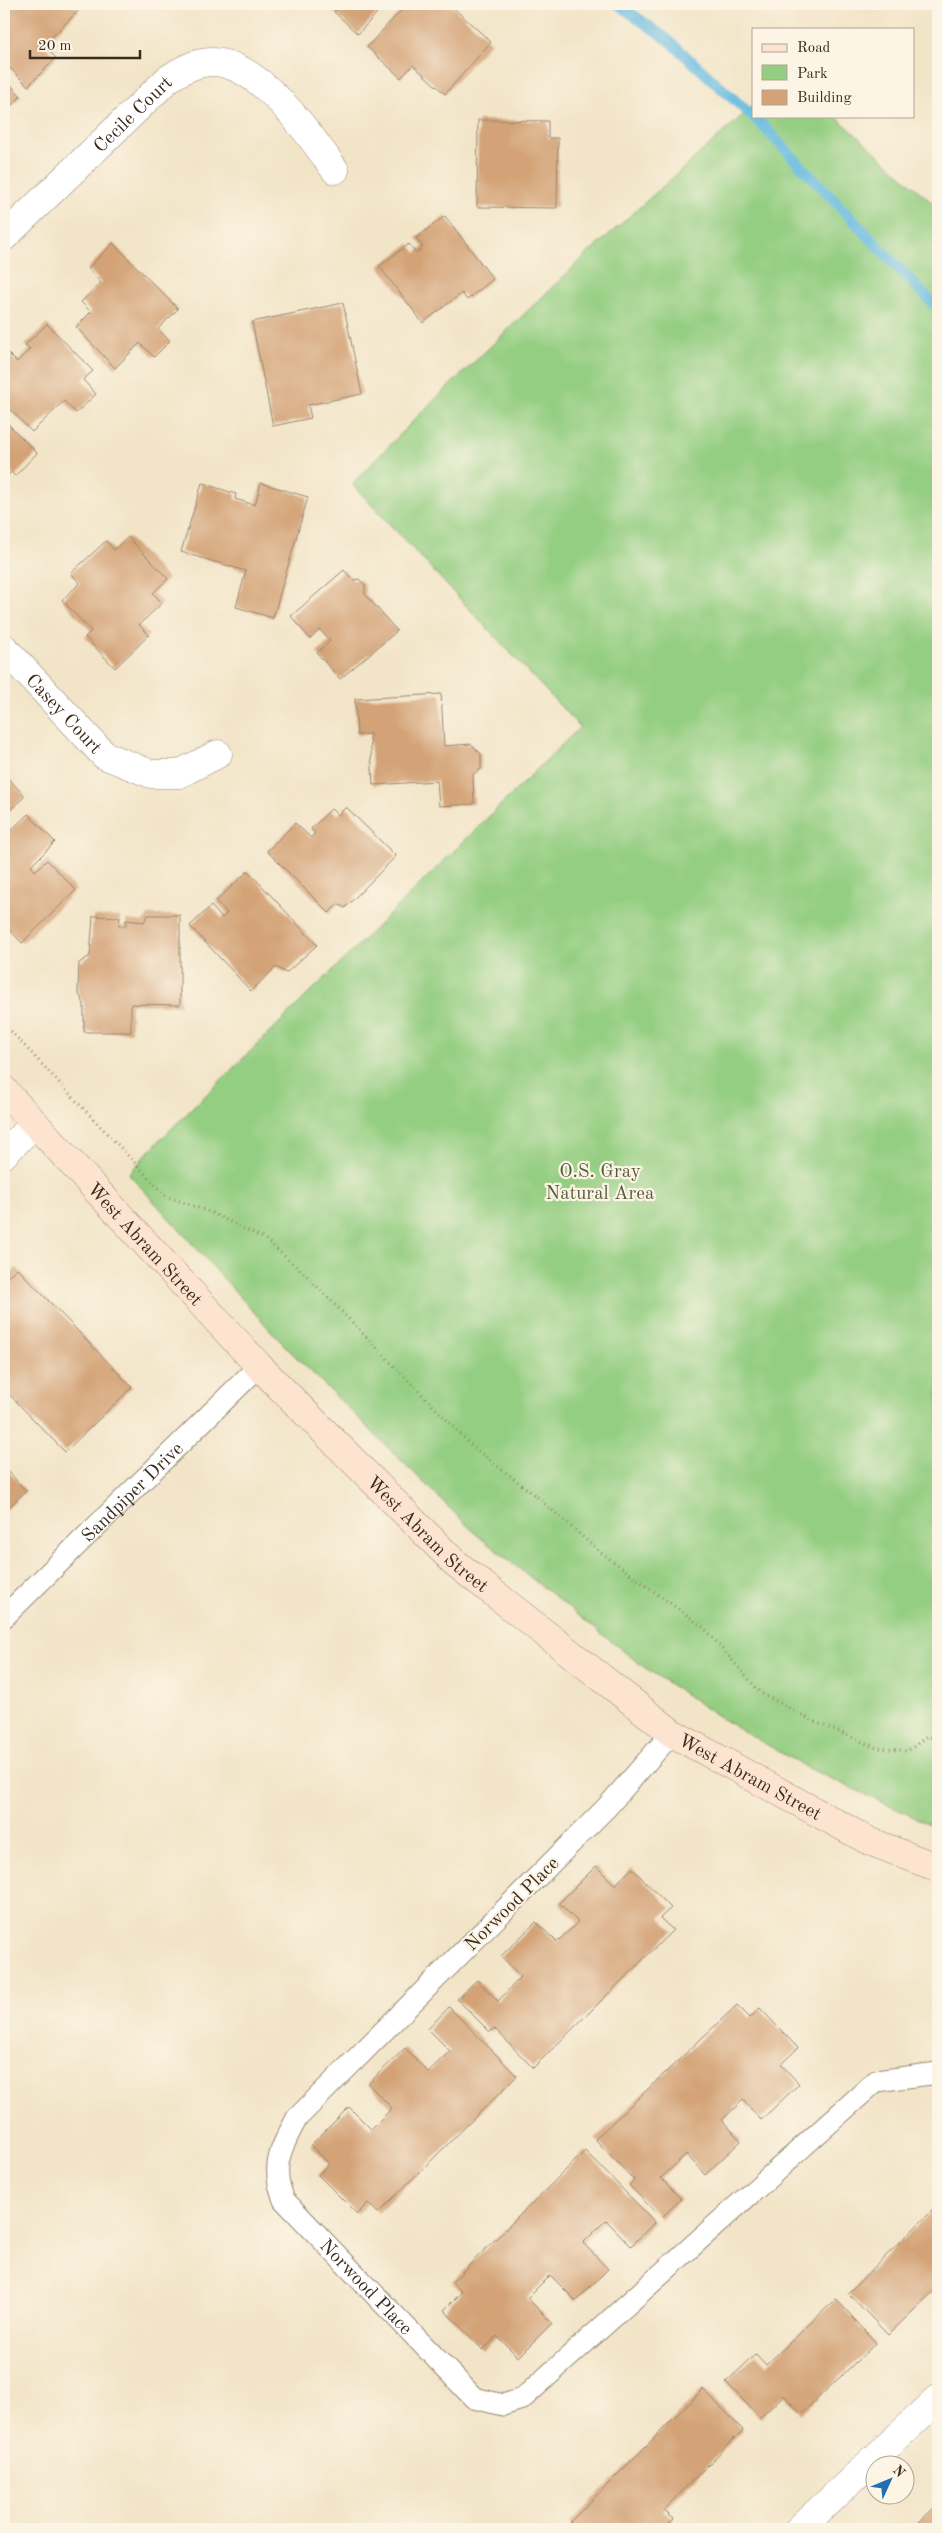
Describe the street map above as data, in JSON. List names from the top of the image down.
{
  "streets": {
    "main road": ["West Abram Street"],
    "street": ["Cecile Court", "Casey Court"],
    "lane": ["Sandpiper Drive", "Norwood Place"]
  },
  "crossings": [
    ["West Abram Street", "Sandpiper Drive"],
    ["West Abram Street", "Norwood Place"]
  ],
  "parks": ["O.S. Gray Natural Area"],
  "legend": ["Road", "Park", "Building"],
  "scale_bar": "20 m",
  "north": "top right"
}
